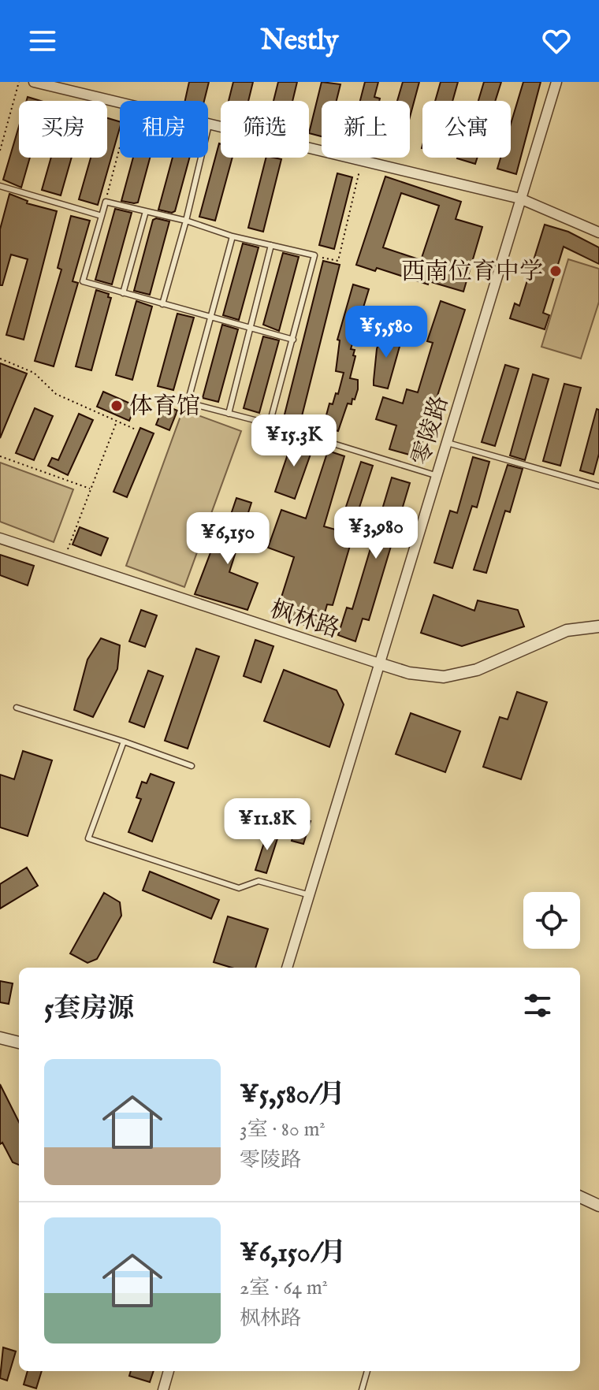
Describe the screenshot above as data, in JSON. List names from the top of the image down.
{
  "streets": {
    "street": ["零陵路", "枫林路"]
  },
  "crossings": [
    ["零陵路", "枫林路"]
  ],
  "places": ["西南位育中学", "体育馆"],
  "page": {
    "header": "Nestly",
    "chip": [
      "买房",
      "租房",
      "筛选",
      "新上",
      "公寓"
    ],
    "price": [
      "¥5,580",
      "¥15.3K",
      "¥3,980",
      "¥6,150",
      "¥11.8K"
    ],
    "heading": "5套房源",
    "list": [
      {
        "name": "¥5,580/月",
        "note": "3室 · 80 m² · 零陵路"
      },
      {
        "name": "¥6,150/月",
        "note": "2室 · 64 m² · 枫林路"
      }
    ]
  }
}
